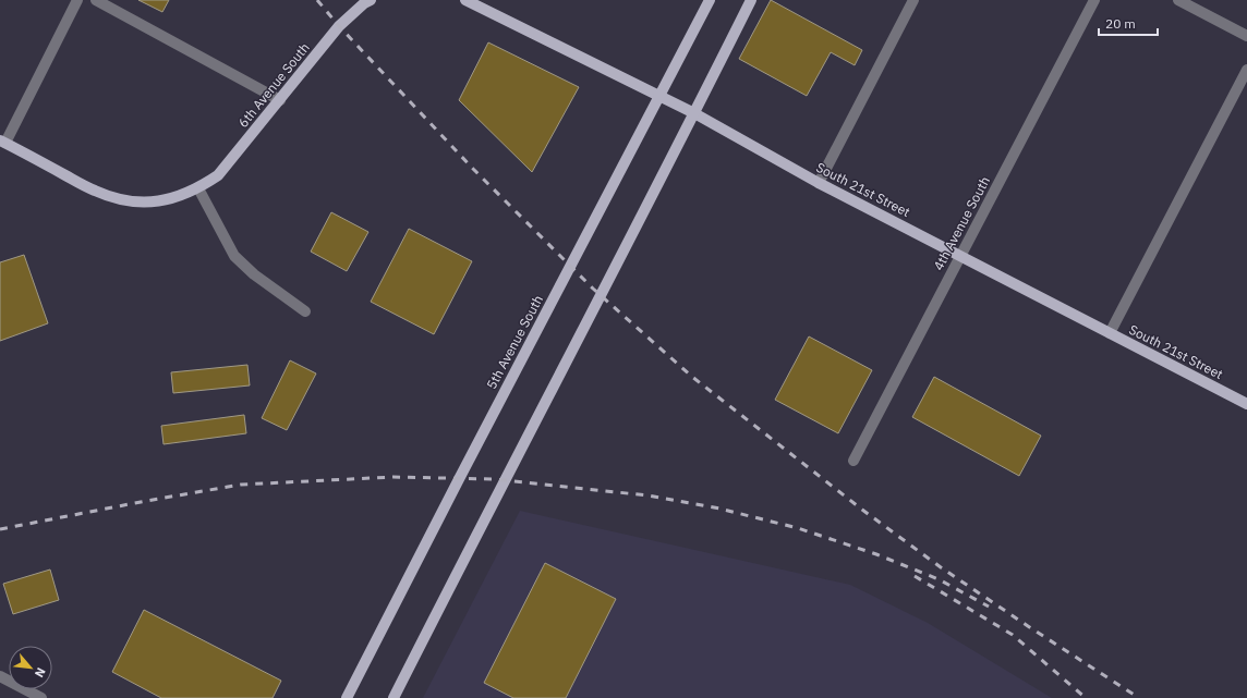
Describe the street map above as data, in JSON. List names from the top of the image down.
{
  "streets": {
    "main road": ["6th Avenue South", "South 21st Street", "5th Avenue South"],
    "street": ["4th Avenue South"]
  },
  "crossings": [
    ["South 21st Street", "4th Avenue South"],
    ["South 21st Street", "5th Avenue South"]
  ],
  "scale_bar": "20 m",
  "north": "bottom right"
}
